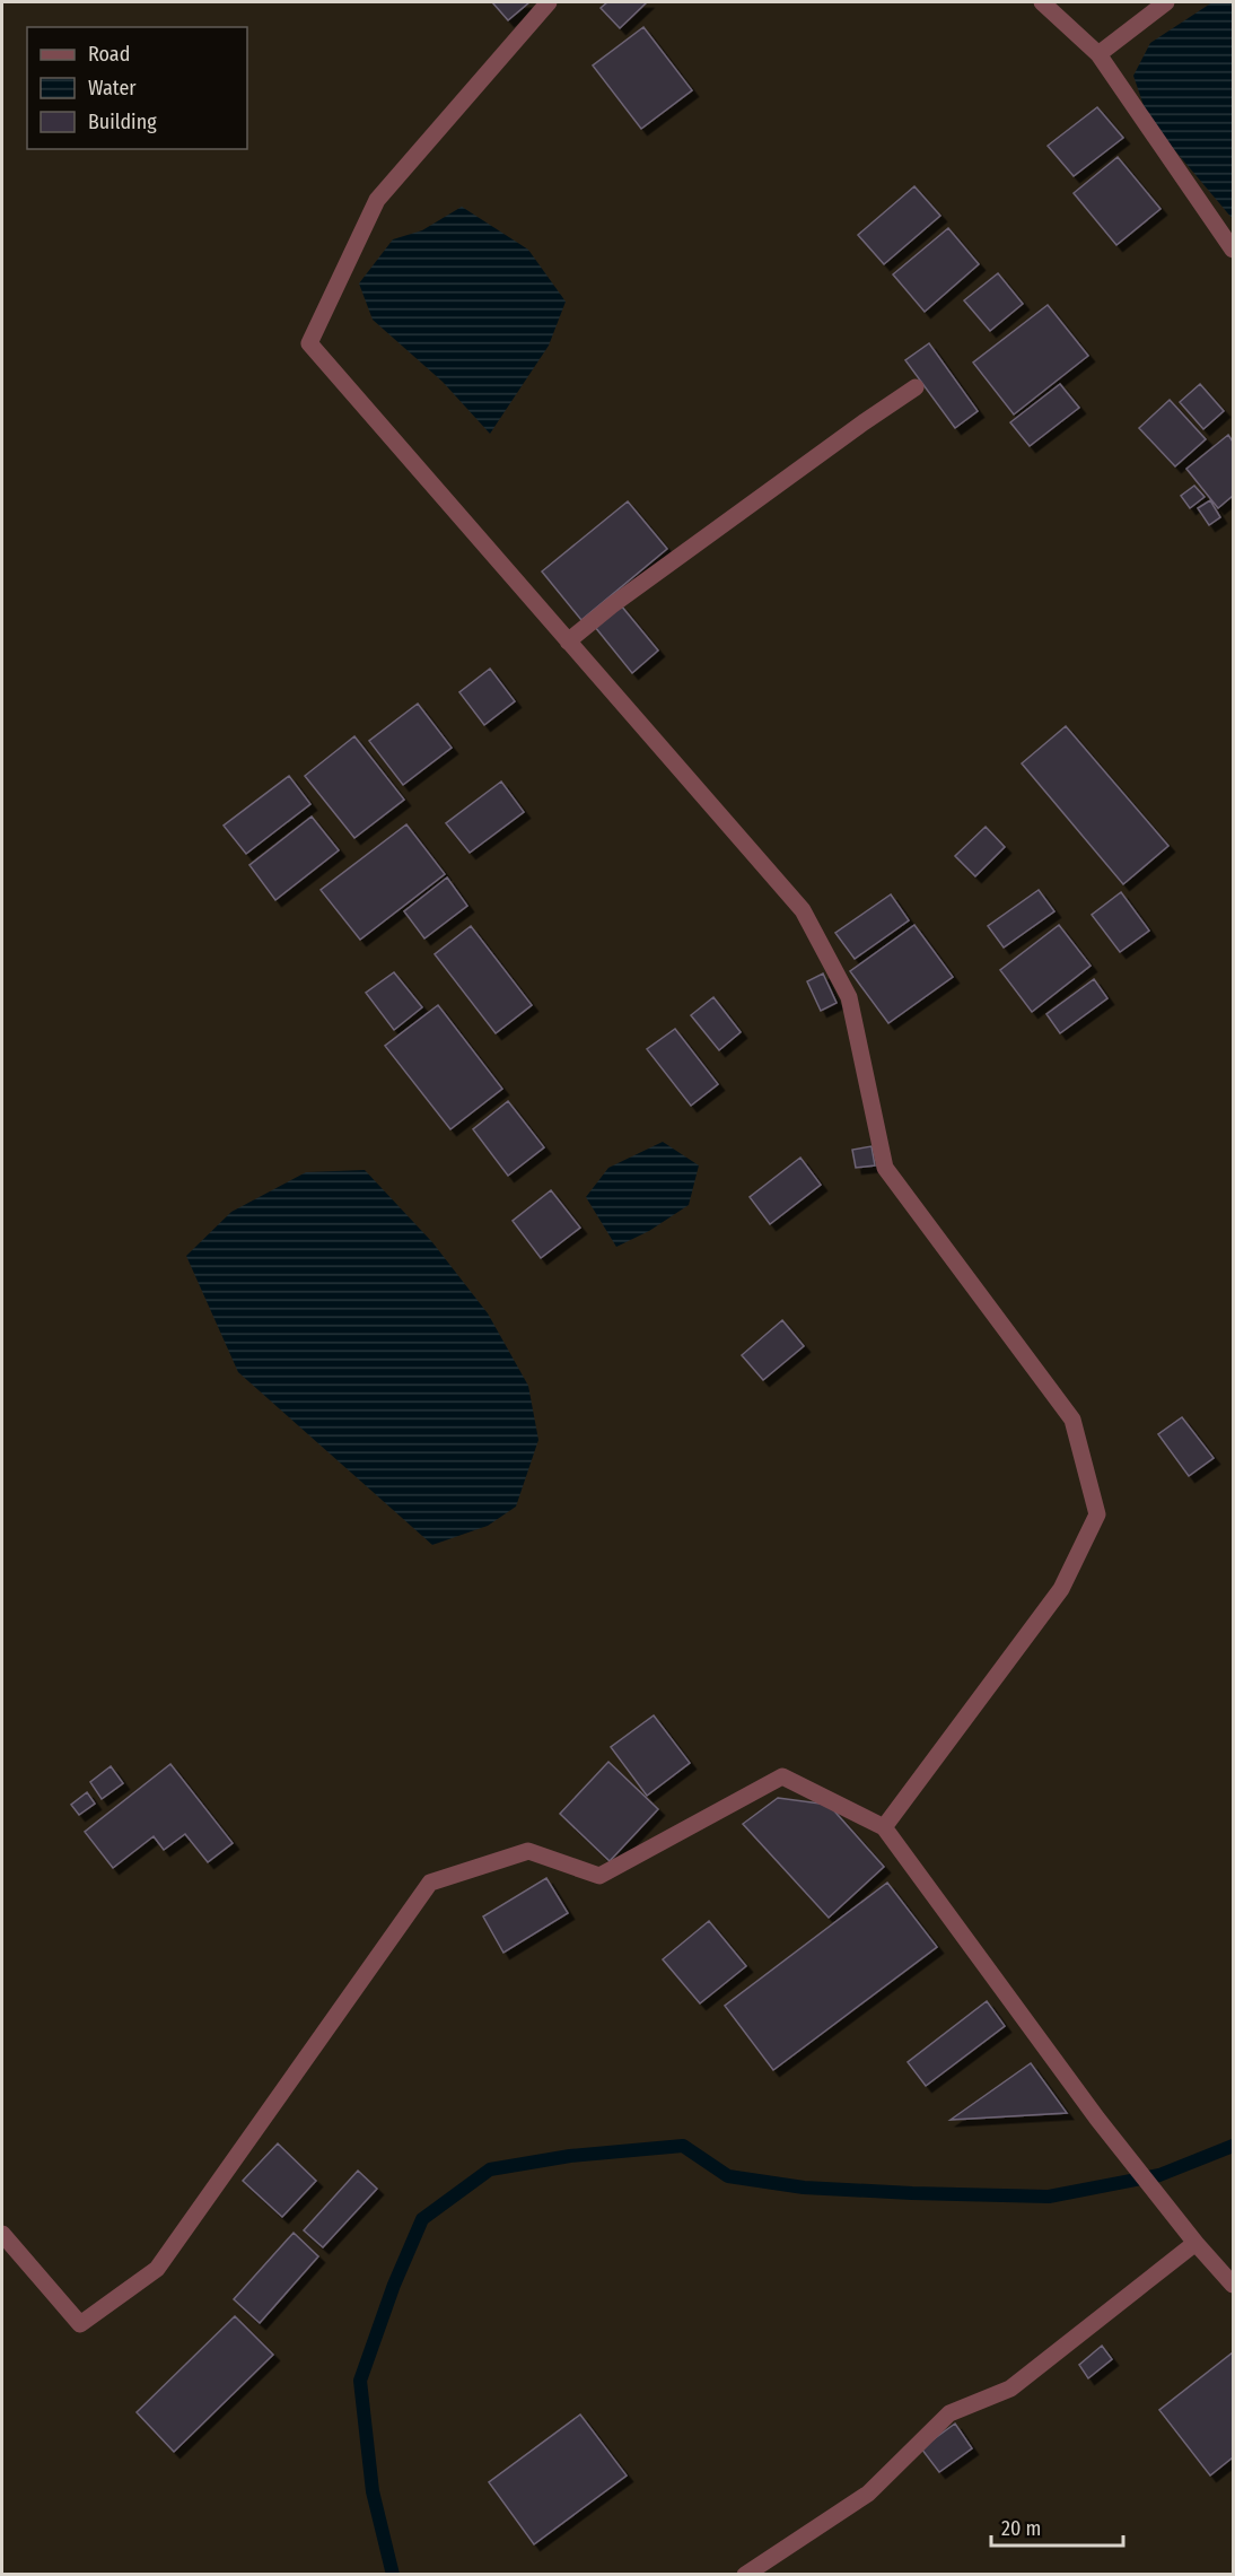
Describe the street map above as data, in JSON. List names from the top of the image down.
{
  "legend": ["Road", "Water", "Building"],
  "scale_bar": "20 m"
}
